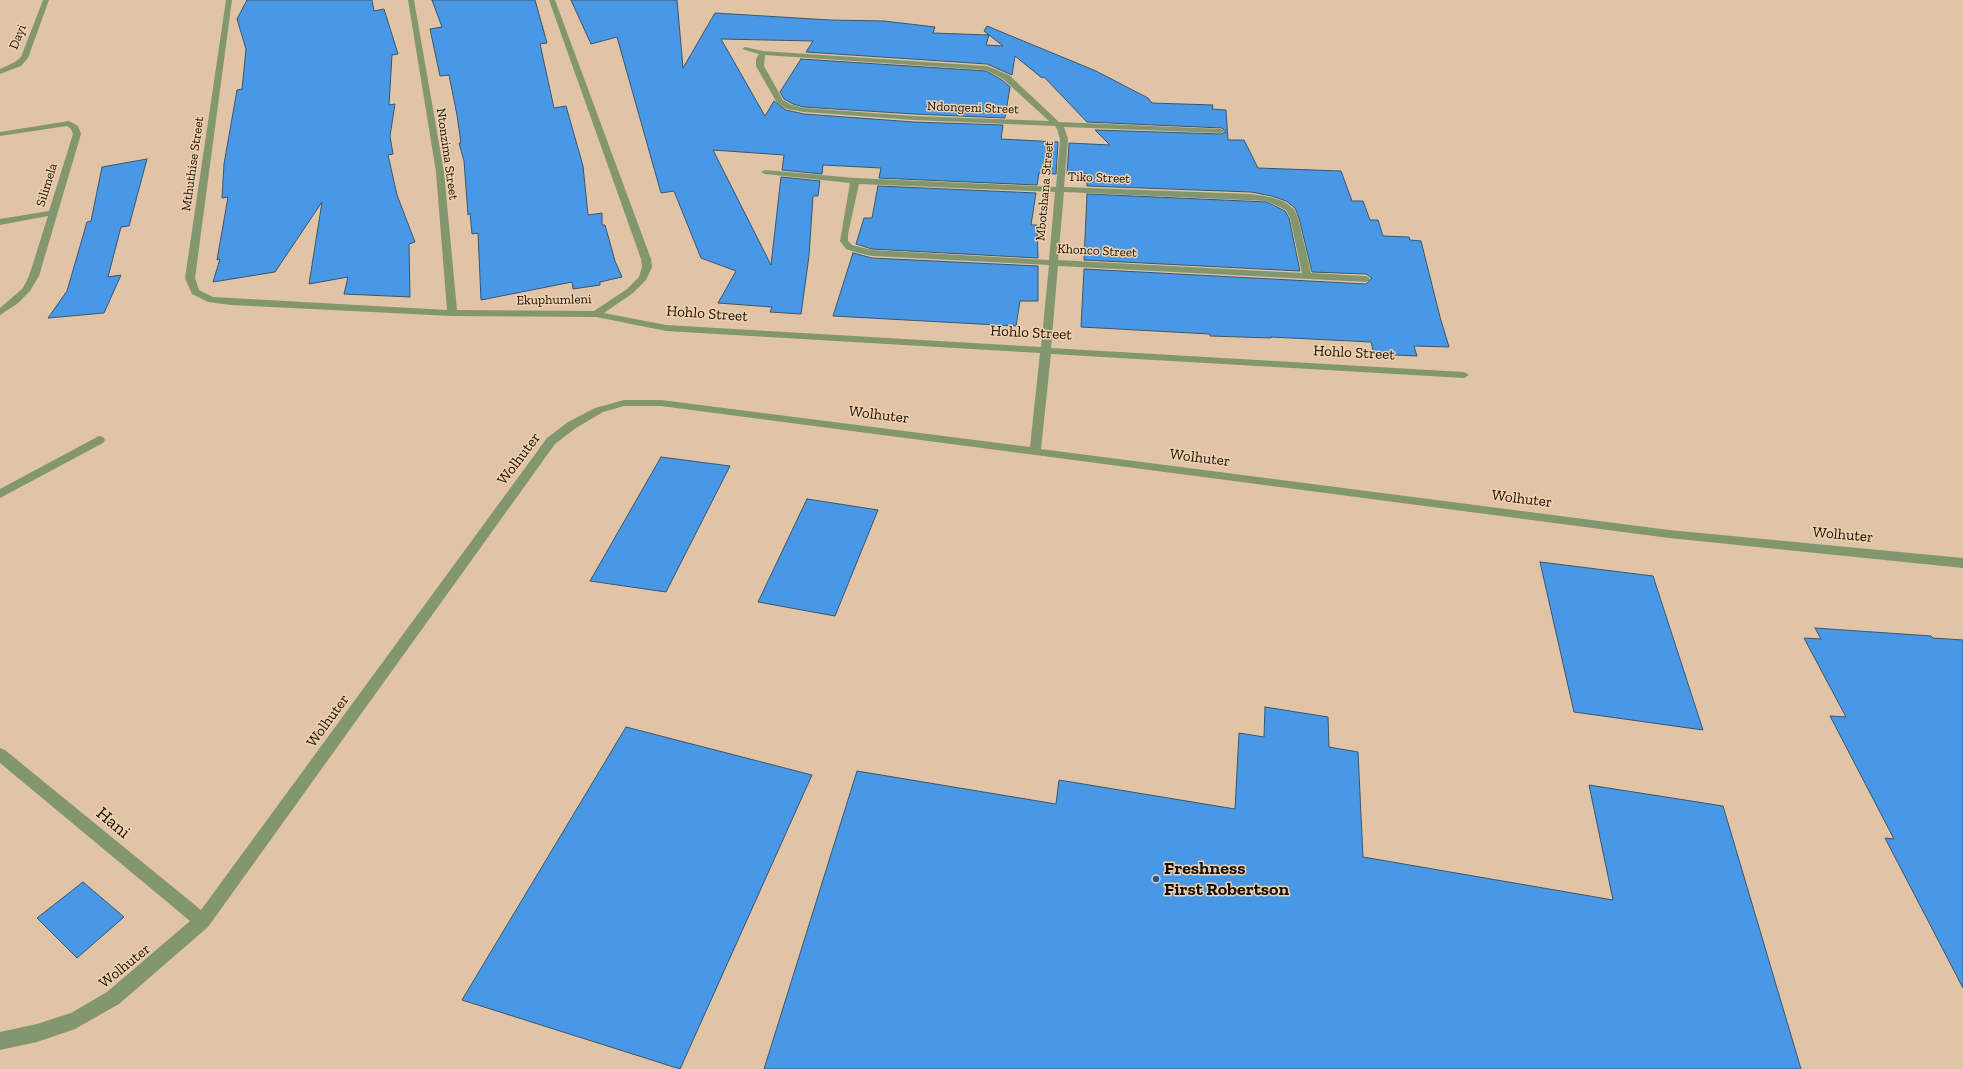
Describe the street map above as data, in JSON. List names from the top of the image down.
{
  "streets": {
    "street": [
      "Dayi",
      "Ndongeni Street",
      "Ntonzima Street",
      "Mthuthise Street",
      "Tiko Street",
      "Silimela",
      "Mbotshana Street",
      "Khonco Street",
      "Ekuphumleni",
      "Hohlo Street",
      "Wolhuter",
      "Hani"
    ]
  },
  "crossings": [
    ["Ndongeni Street", "Mbotshana Street"],
    ["Ntonzima Street", "Ekuphumleni"],
    ["Mthuthise Street", "Ekuphumleni"],
    ["Tiko Street", "Mbotshana Street"],
    ["Tiko Street", "Khonco Street"],
    ["Mbotshana Street", "Khonco Street"],
    ["Mbotshana Street", "Hohlo Street"],
    ["Mbotshana Street", "Wolhuter"],
    ["Ekuphumleni", "Hohlo Street"],
    ["Wolhuter", "Hani"]
  ],
  "places": ["Freshness First Robertson"]
}
